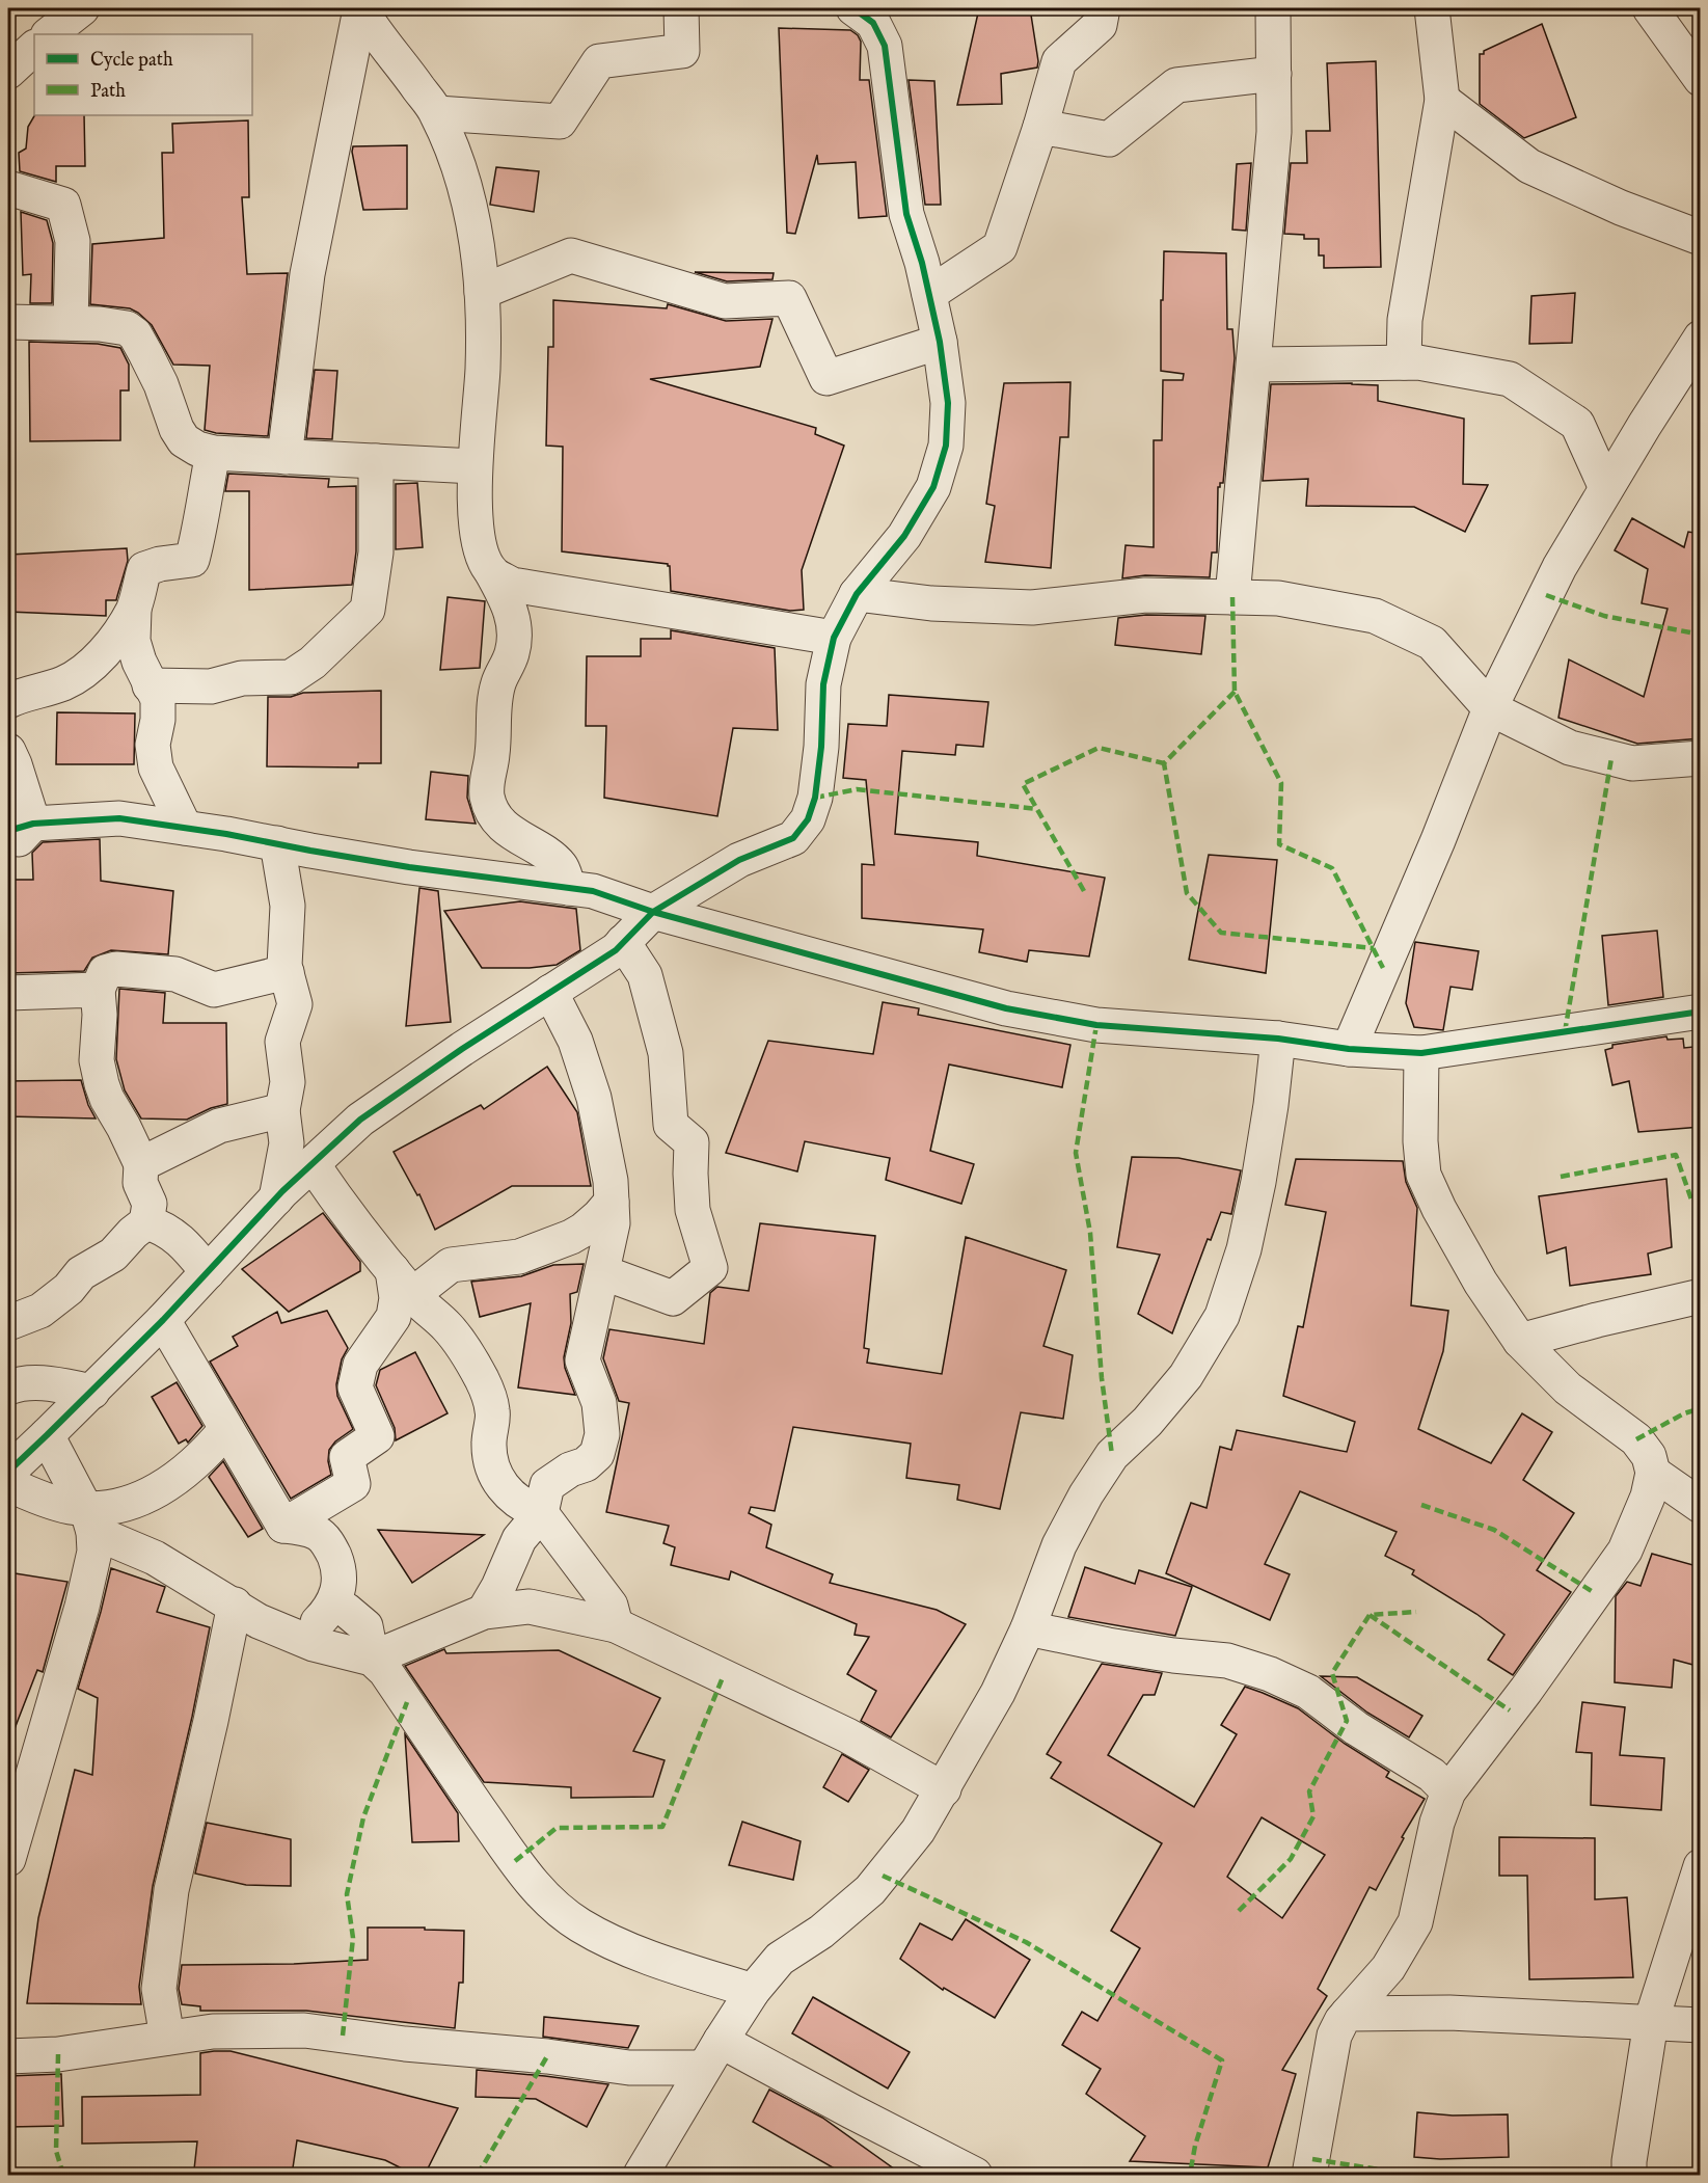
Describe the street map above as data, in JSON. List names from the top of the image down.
{
  "legend": ["Cycle path", "Path"]
}
